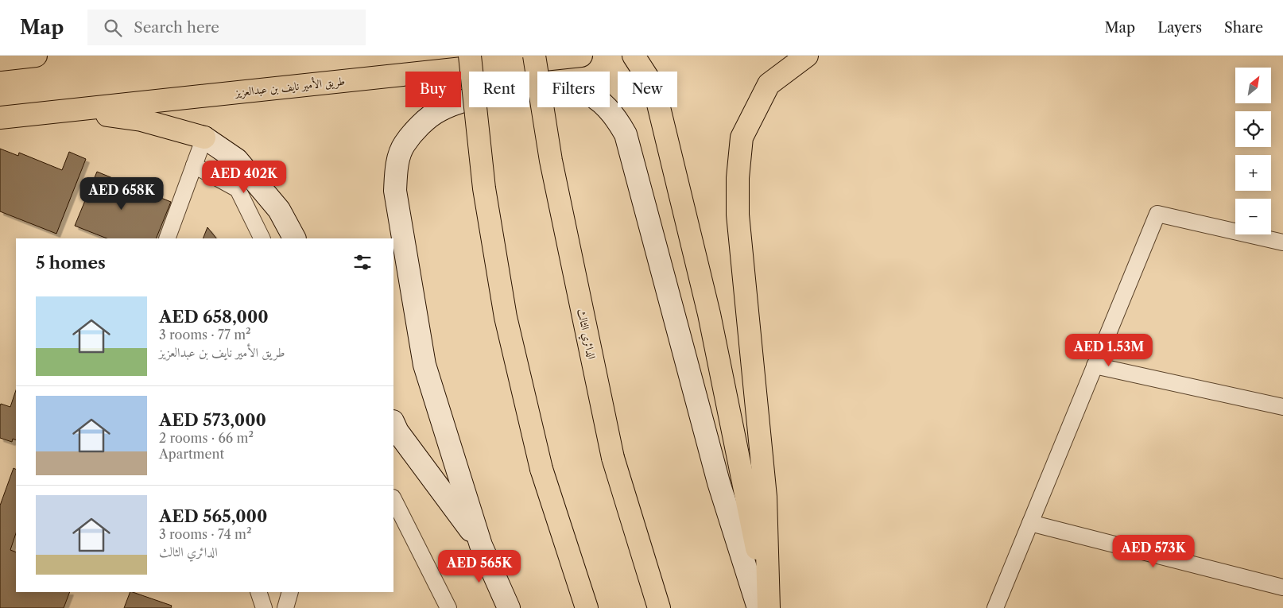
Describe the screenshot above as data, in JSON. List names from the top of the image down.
{
  "streets": {
    "main road": ["طريق الأمير نايف بن عبدالعزيز", "الدائري الثالث"]
  },
  "north": "top right",
  "page": {
    "header": "Map",
    "search": "Search here",
    "nav": ["Map", "Layers", "Share"],
    "map_buttons": ["+", "−"],
    "chip": [
      "Buy",
      "Rent",
      "Filters",
      "New"
    ],
    "price": [
      "AED 402K",
      "AED 658K",
      "AED 1.53M",
      "AED 573K",
      "AED 565K"
    ],
    "heading": "5 homes",
    "list": [
      {
        "name": "AED 658,000",
        "note": "3 rooms · 77 m² · طريق الأمير نايف بن عبدالعزيز"
      },
      {
        "name": "AED 573,000",
        "note": "2 rooms · 66 m² · Apartment"
      },
      {
        "name": "AED 565,000",
        "note": "3 rooms · 74 m² · الدائري الثالث"
      }
    ]
  }
}
